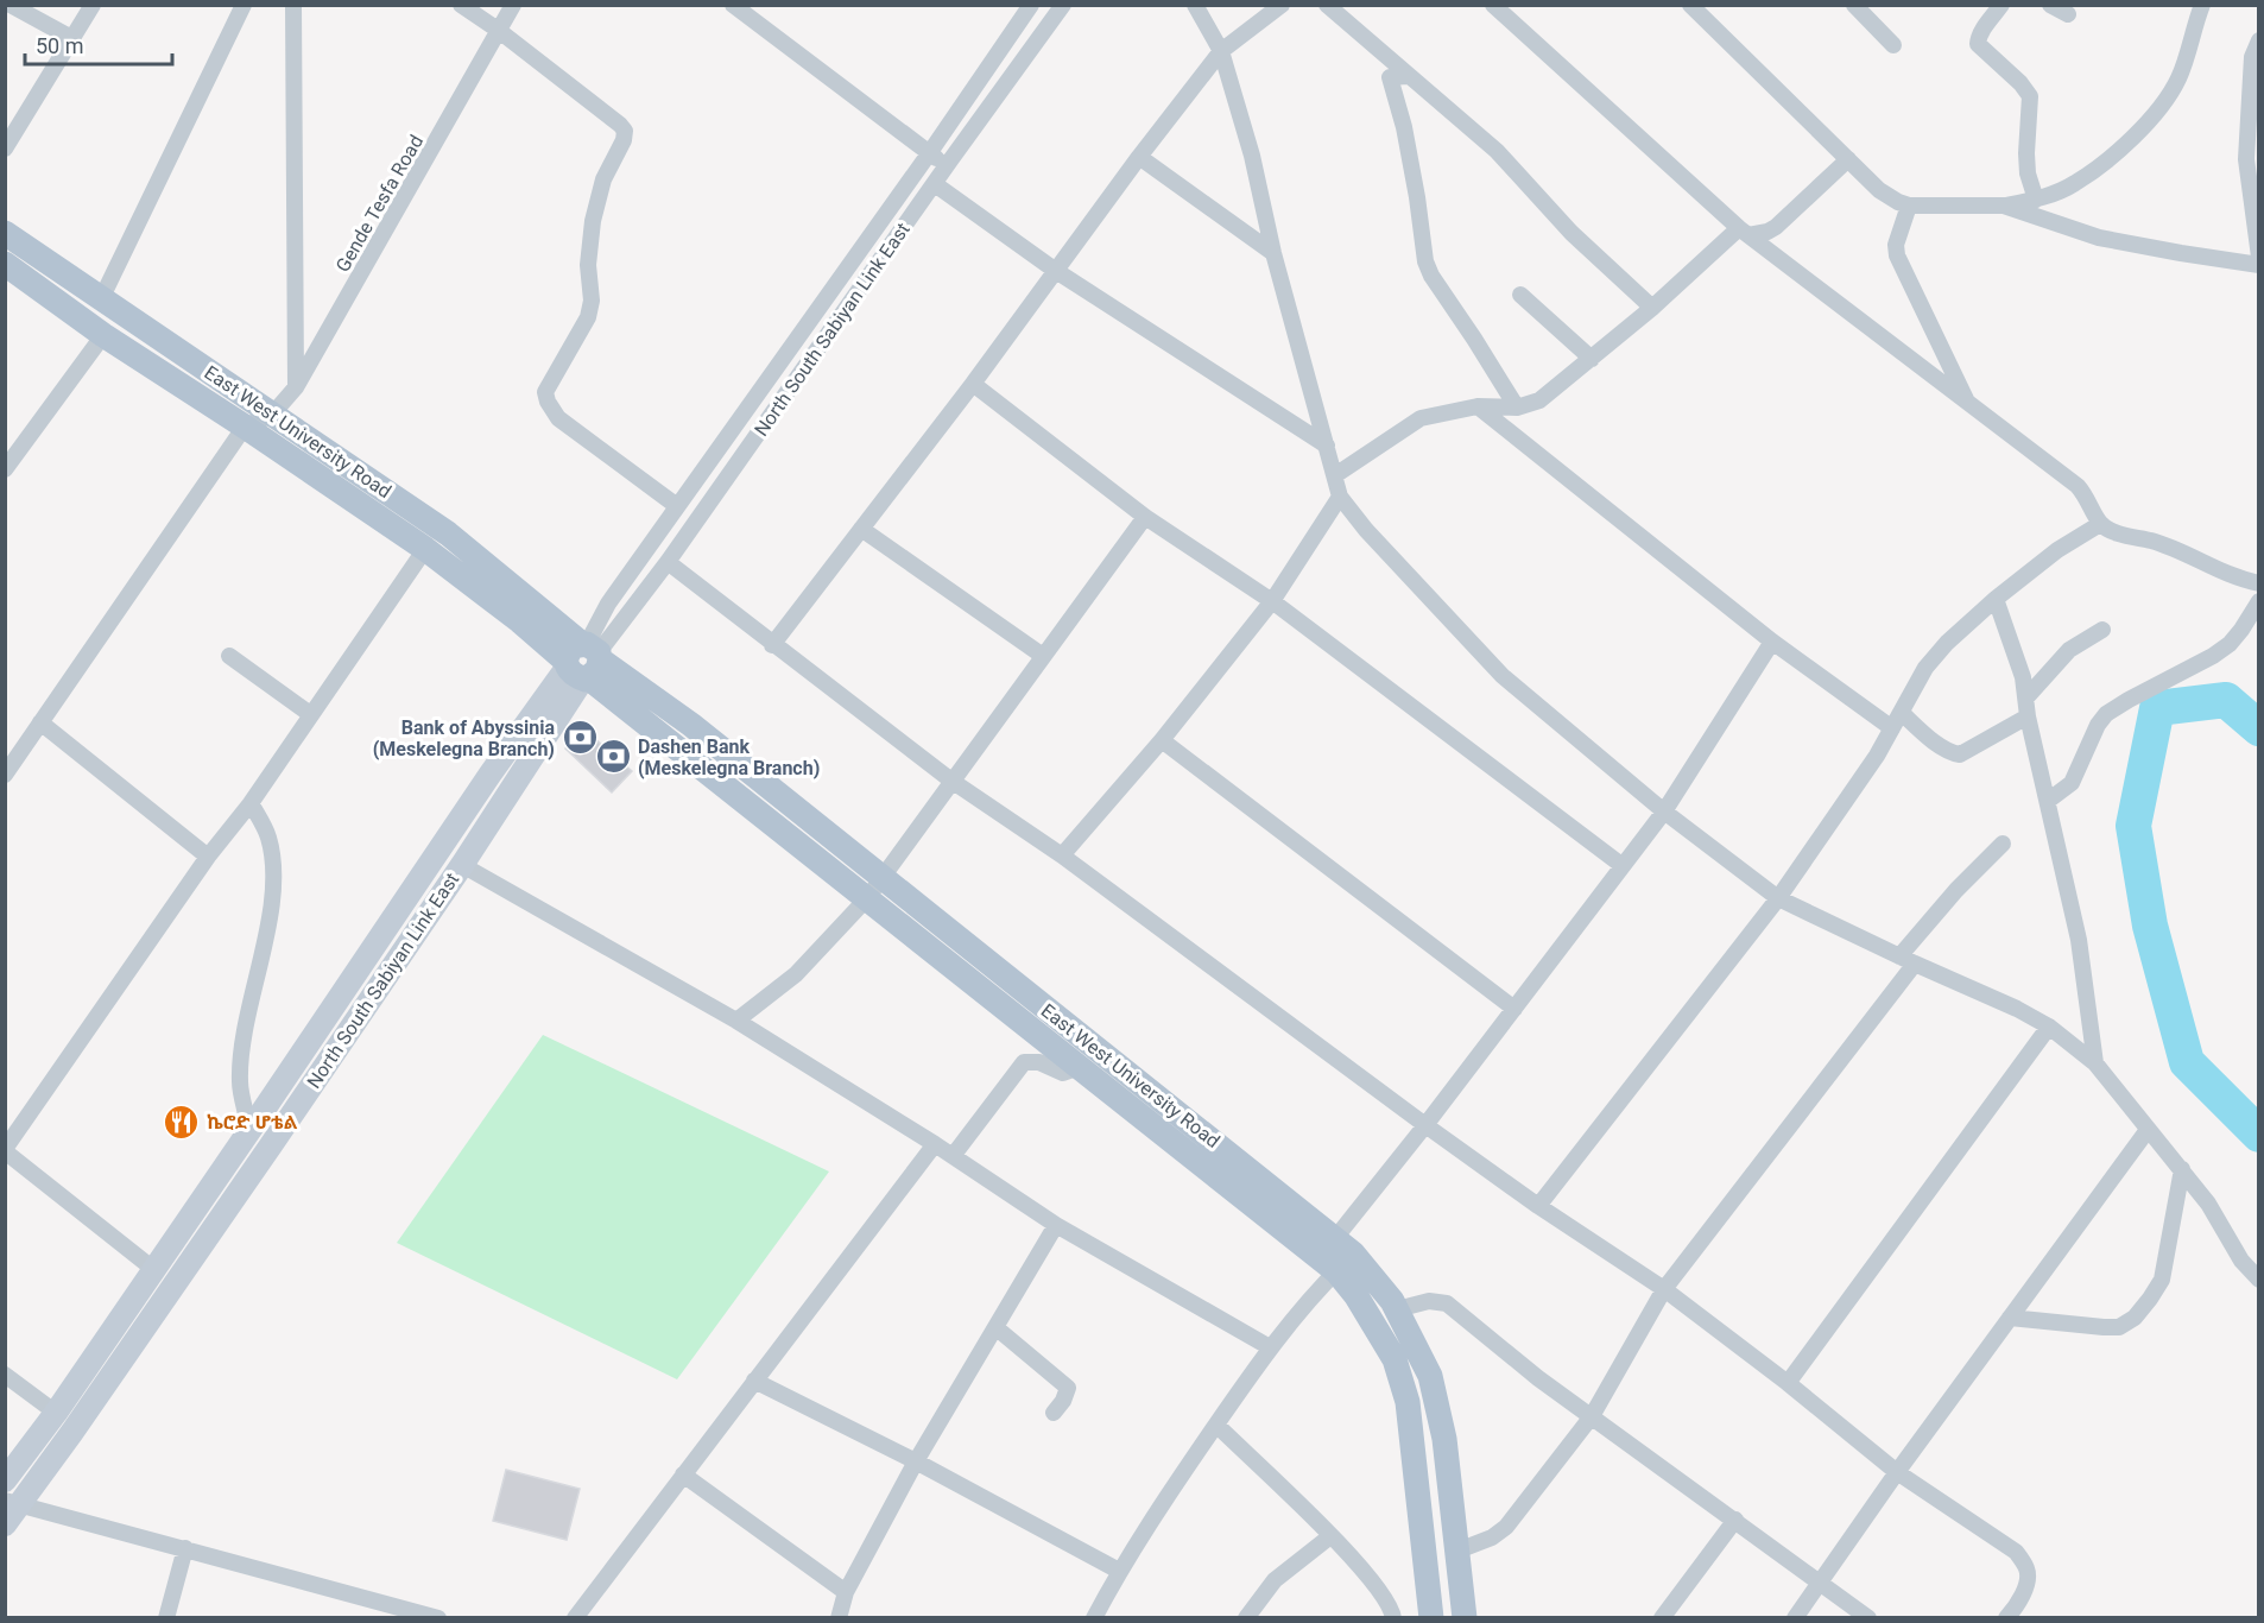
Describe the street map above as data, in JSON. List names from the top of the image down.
{
  "streets": {
    "main road": ["North South Sabiyan Link East", "East West University Road"],
    "street": ["Gende Tesfa Road"]
  },
  "crossings": [
    ["Gende Tesfa Road", "East West University Road"],
    ["North South Sabiyan Link East", "East West University Road"]
  ],
  "places": {
    "bank": ["Bank of Abyssinia (Meskelegna Branch)", "Dashen Bank (Meskelegna Branch)"],
    "restaurant": ["ኬሮድ ሆቴል"]
  },
  "scale_bar": "50 m"
}
